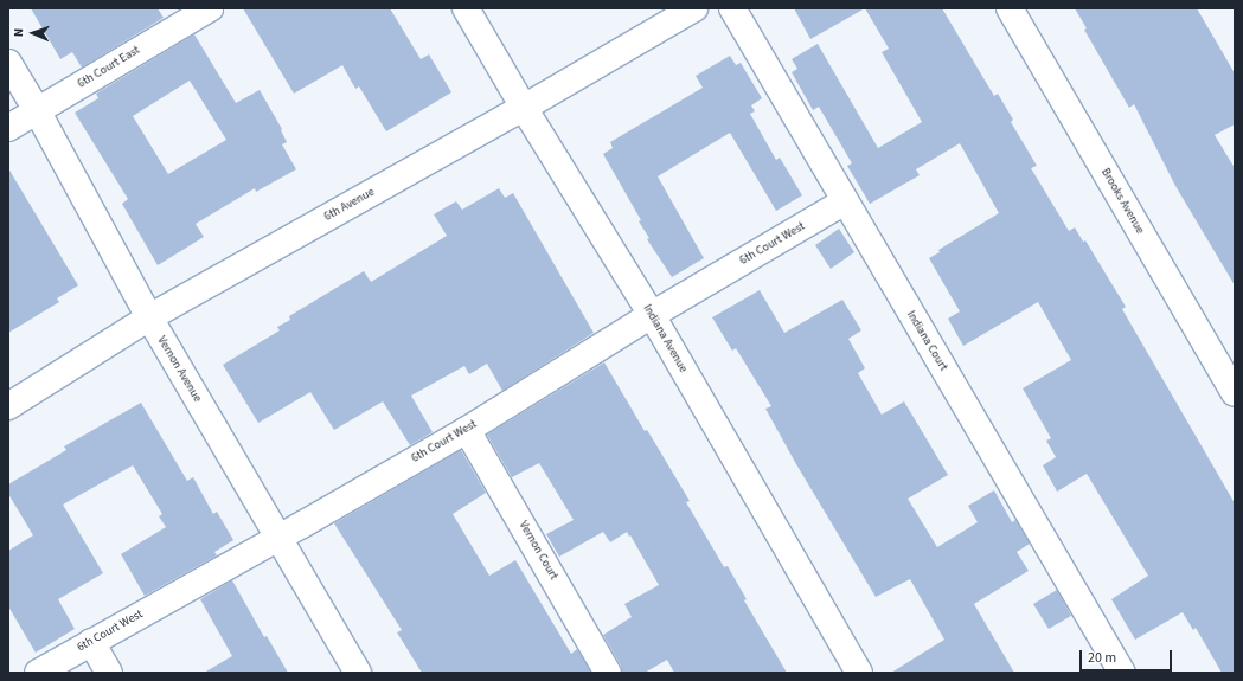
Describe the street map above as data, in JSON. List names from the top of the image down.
{
  "streets": {
    "street": [
      "6th Court East",
      "Brooks Avenue",
      "6th Avenue",
      "6th Court West",
      "Indiana Avenue",
      "Indiana Court",
      "Vernon Avenue",
      "Vernon Court"
    ]
  },
  "crossings": [
    ["6th Court East", "Vernon Avenue"],
    ["6th Avenue", "Indiana Avenue"],
    ["6th Avenue", "Vernon Avenue"],
    ["6th Court West", "Indiana Avenue"],
    ["6th Court West", "Indiana Court"],
    ["6th Court West", "Vernon Avenue"],
    ["6th Court West", "Vernon Court"]
  ],
  "scale_bar": "20 m",
  "north": "left"
}
